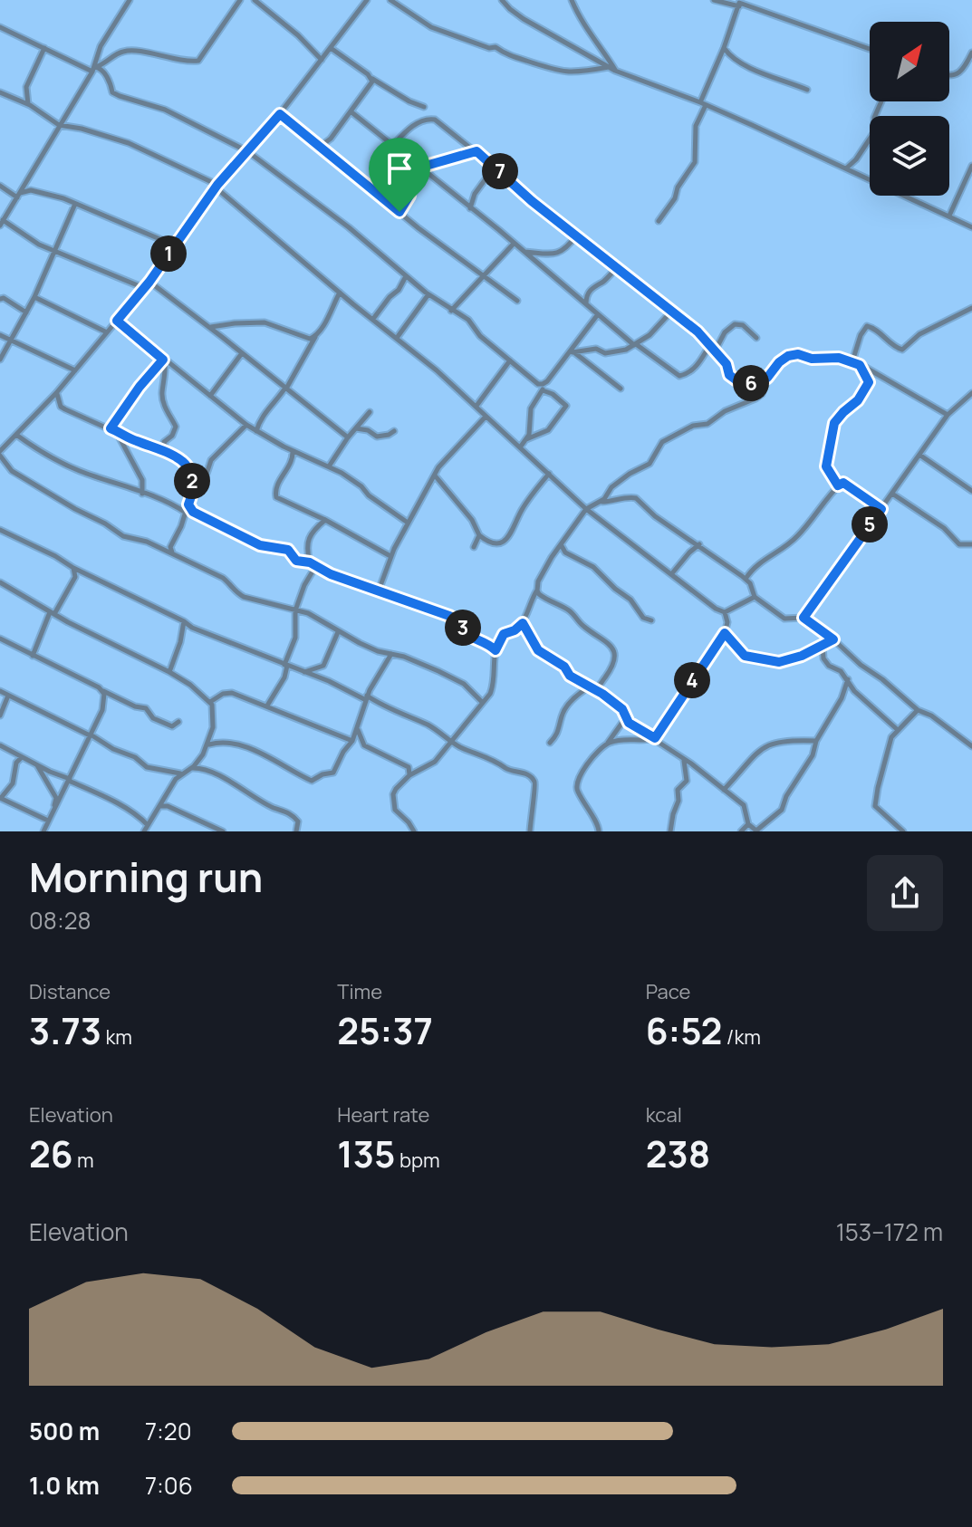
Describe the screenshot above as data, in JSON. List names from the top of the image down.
{
  "north": "top right",
  "page": {
    "pins": [
      "7",
      "1",
      "6",
      "2",
      "5",
      "3",
      "4"
    ],
    "heading": ["Morning run", "08:28"],
    "stats": [
      ["Distance", "3.73 km"],
      ["Time", "25:37"],
      ["Pace", "6:52 /km"],
      ["Elevation", "26 m"],
      ["Heart rate", "135 bpm"],
      ["kcal", "238"]
    ],
    "chart": ["Elevation", "153–172 m"],
    "list": [
      {
        "name": "500 m",
        "note": "7:20"
      },
      {
        "name": "1.0 km",
        "note": "7:06"
      }
    ]
  }
}
